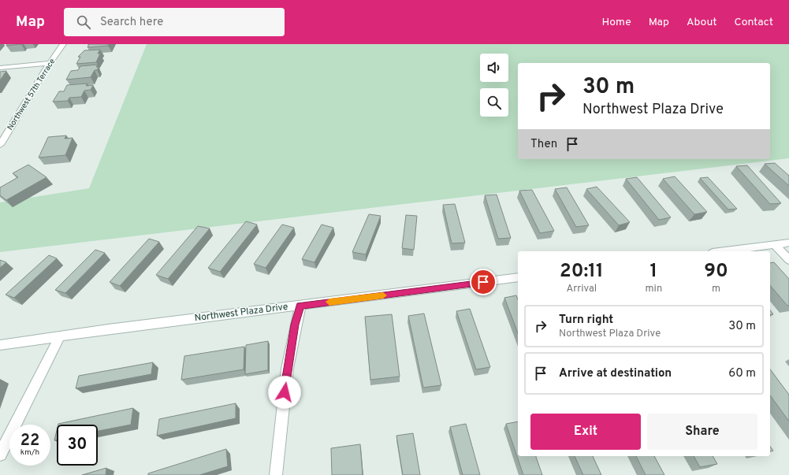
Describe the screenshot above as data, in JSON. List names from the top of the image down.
{
  "streets": {
    "street": ["Northwest 57th Terrace", "Northwest Plaza Drive"]
  },
  "page": {
    "header": "Map",
    "search": "Search here",
    "nav": [
      "Home",
      "Map",
      "About",
      "Contact"
    ],
    "turn": ["30 m", "Northwest Plaza Drive"],
    "then": "Then",
    "eta": [
      "20:11",
      "Arrival",
      "1",
      "min",
      "90",
      "m"
    ],
    "list": [
      {
        "name": "Turn right",
        "note": "Northwest Plaza Drive",
        "value": "30 m"
      },
      {
        "name": "Arrive at destination",
        "value": "60 m"
      }
    ],
    "buttons": ["Exit", "Share"],
    "speed": "22 km/h",
    "limit": "30"
  }
}
